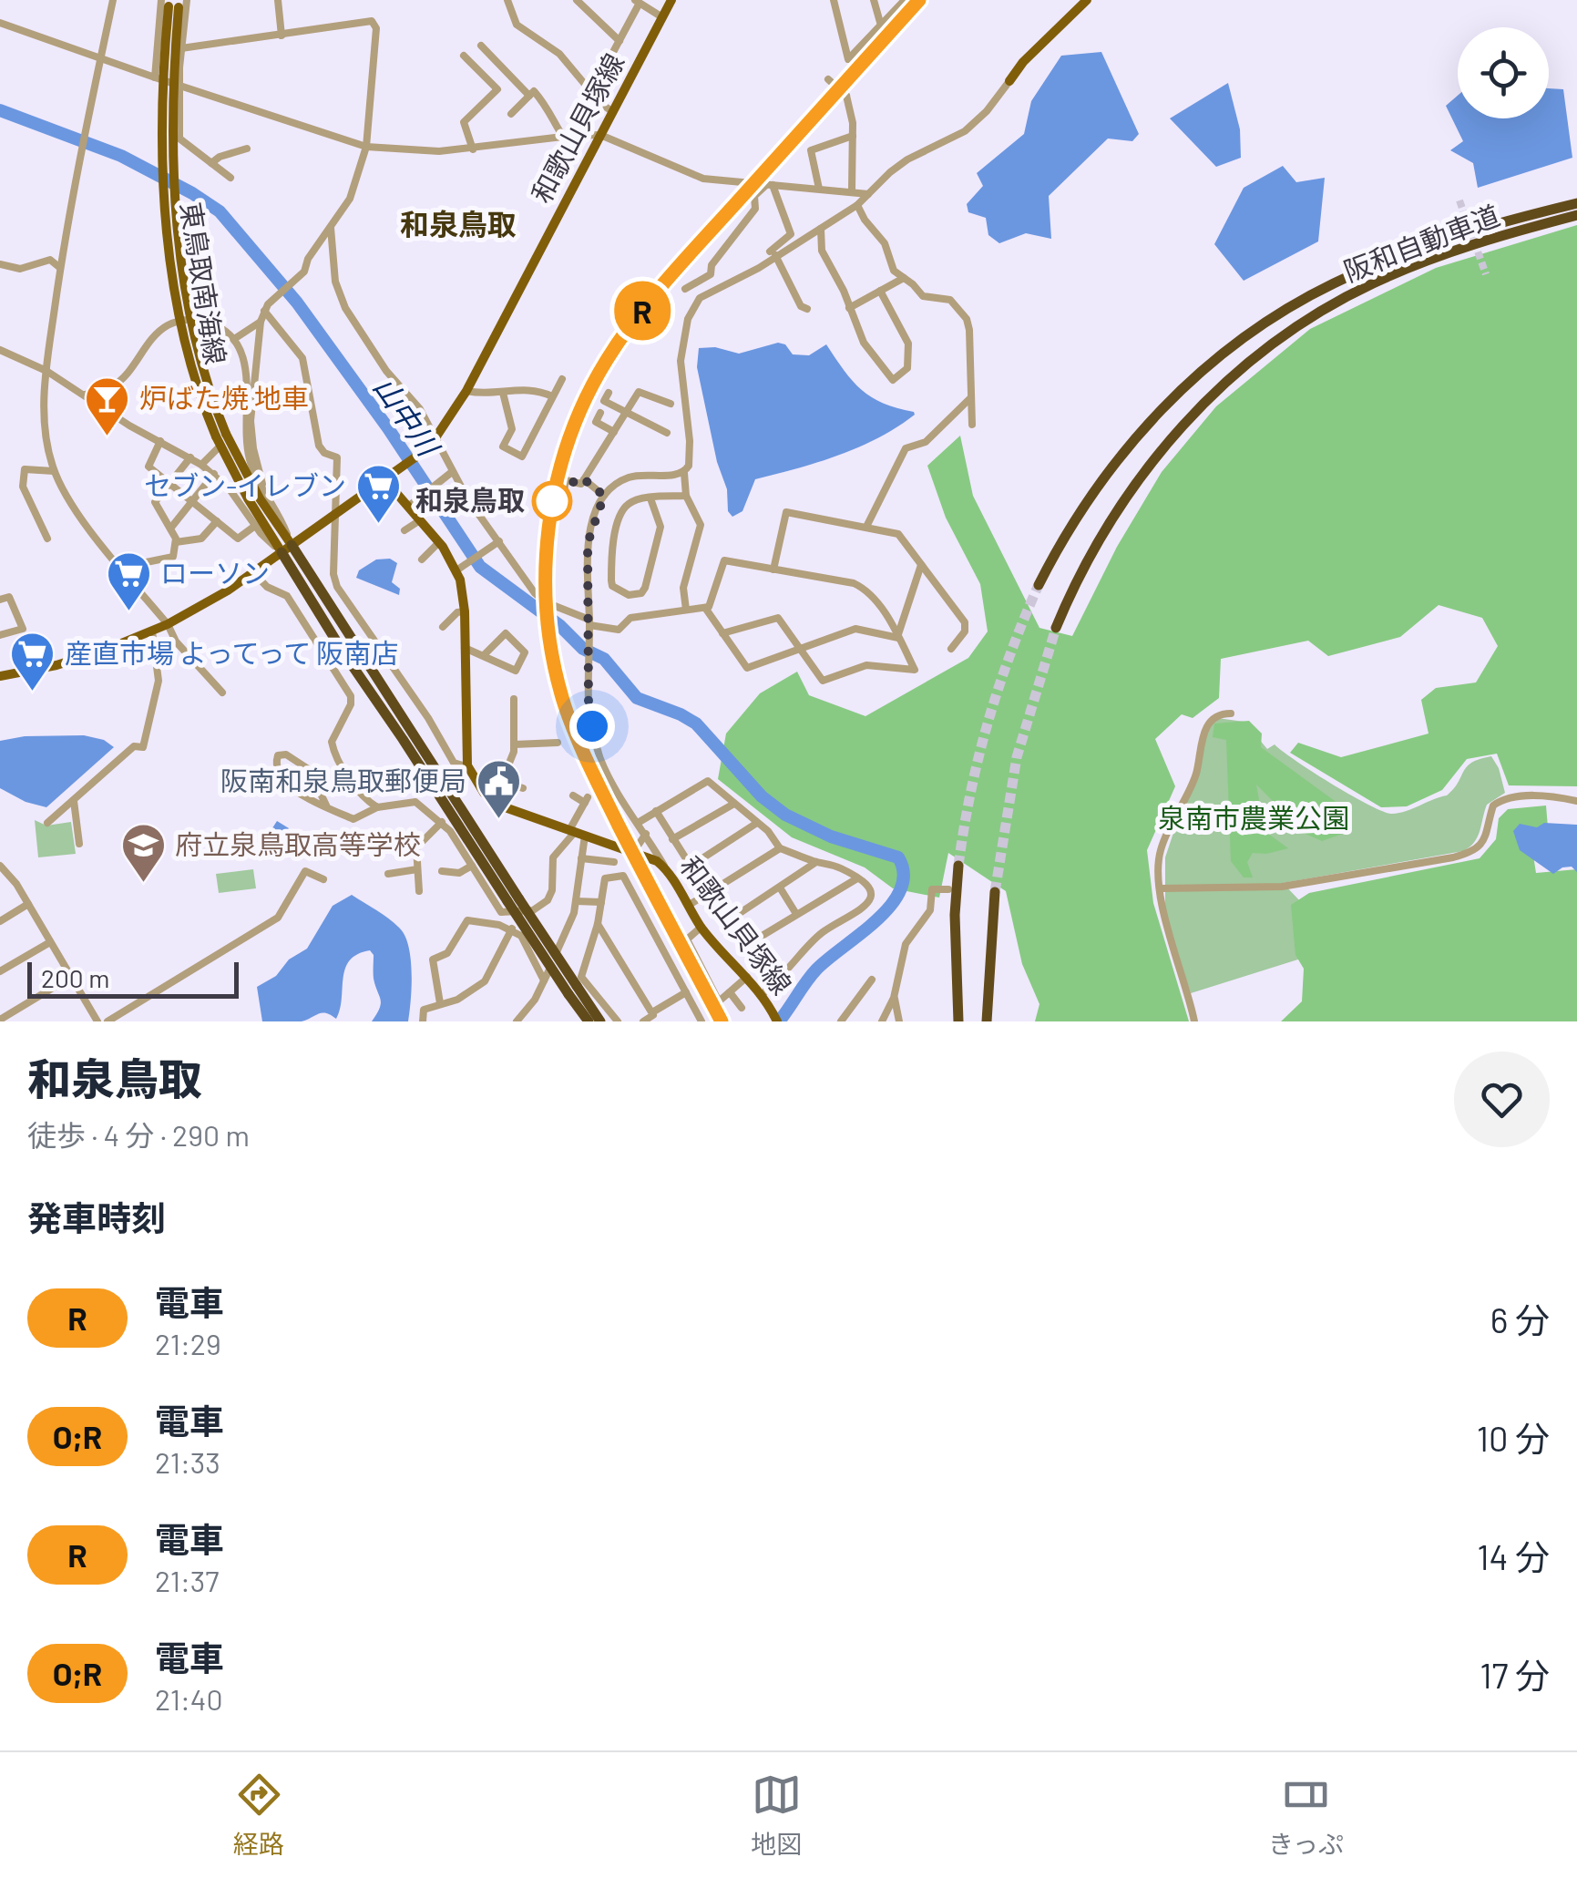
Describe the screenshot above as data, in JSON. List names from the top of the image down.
{
  "streets": {
    "highway": ["阪和自動車道"],
    "main road": ["和歌山貝塚線", "東鳥取南海線"]
  },
  "crossings": [
    ["和歌山貝塚線", "東鳥取南海線"]
  ],
  "districts": ["和泉鳥取"],
  "water": ["山中川"],
  "parks": ["泉南市農業公園"],
  "places": {
    "bar": ["炉ばた焼 地車"],
    "other": ["和泉鳥取"],
    "supermarket": ["セブン-イレブン", "ローソン", "産直市場 よってって 阪南店"],
    "public building": ["阪南和泉鳥取郵便局"],
    "school or university": ["府立泉鳥取高等学校"]
  },
  "scale_bar": "200 m",
  "page": {
    "on_map": "R",
    "scale": "200 m",
    "heading": [
      ["和泉鳥取", "徒歩 · 4 分 · 290 m"],
      "発車時刻"
    ],
    "list": [
      {
        "mark": "R",
        "name": "電車",
        "note": "21:29",
        "value": "6 分"
      },
      {
        "mark": "O;R",
        "name": "電車",
        "note": "21:33",
        "value": "10 分"
      },
      {
        "mark": "R",
        "name": "電車",
        "note": "21:37",
        "value": "14 分"
      },
      {
        "mark": "O;R",
        "name": "電車",
        "note": "21:40",
        "value": "17 分"
      }
    ],
    "tabs": ["経路", "地図", "きっぷ"]
  }
}
